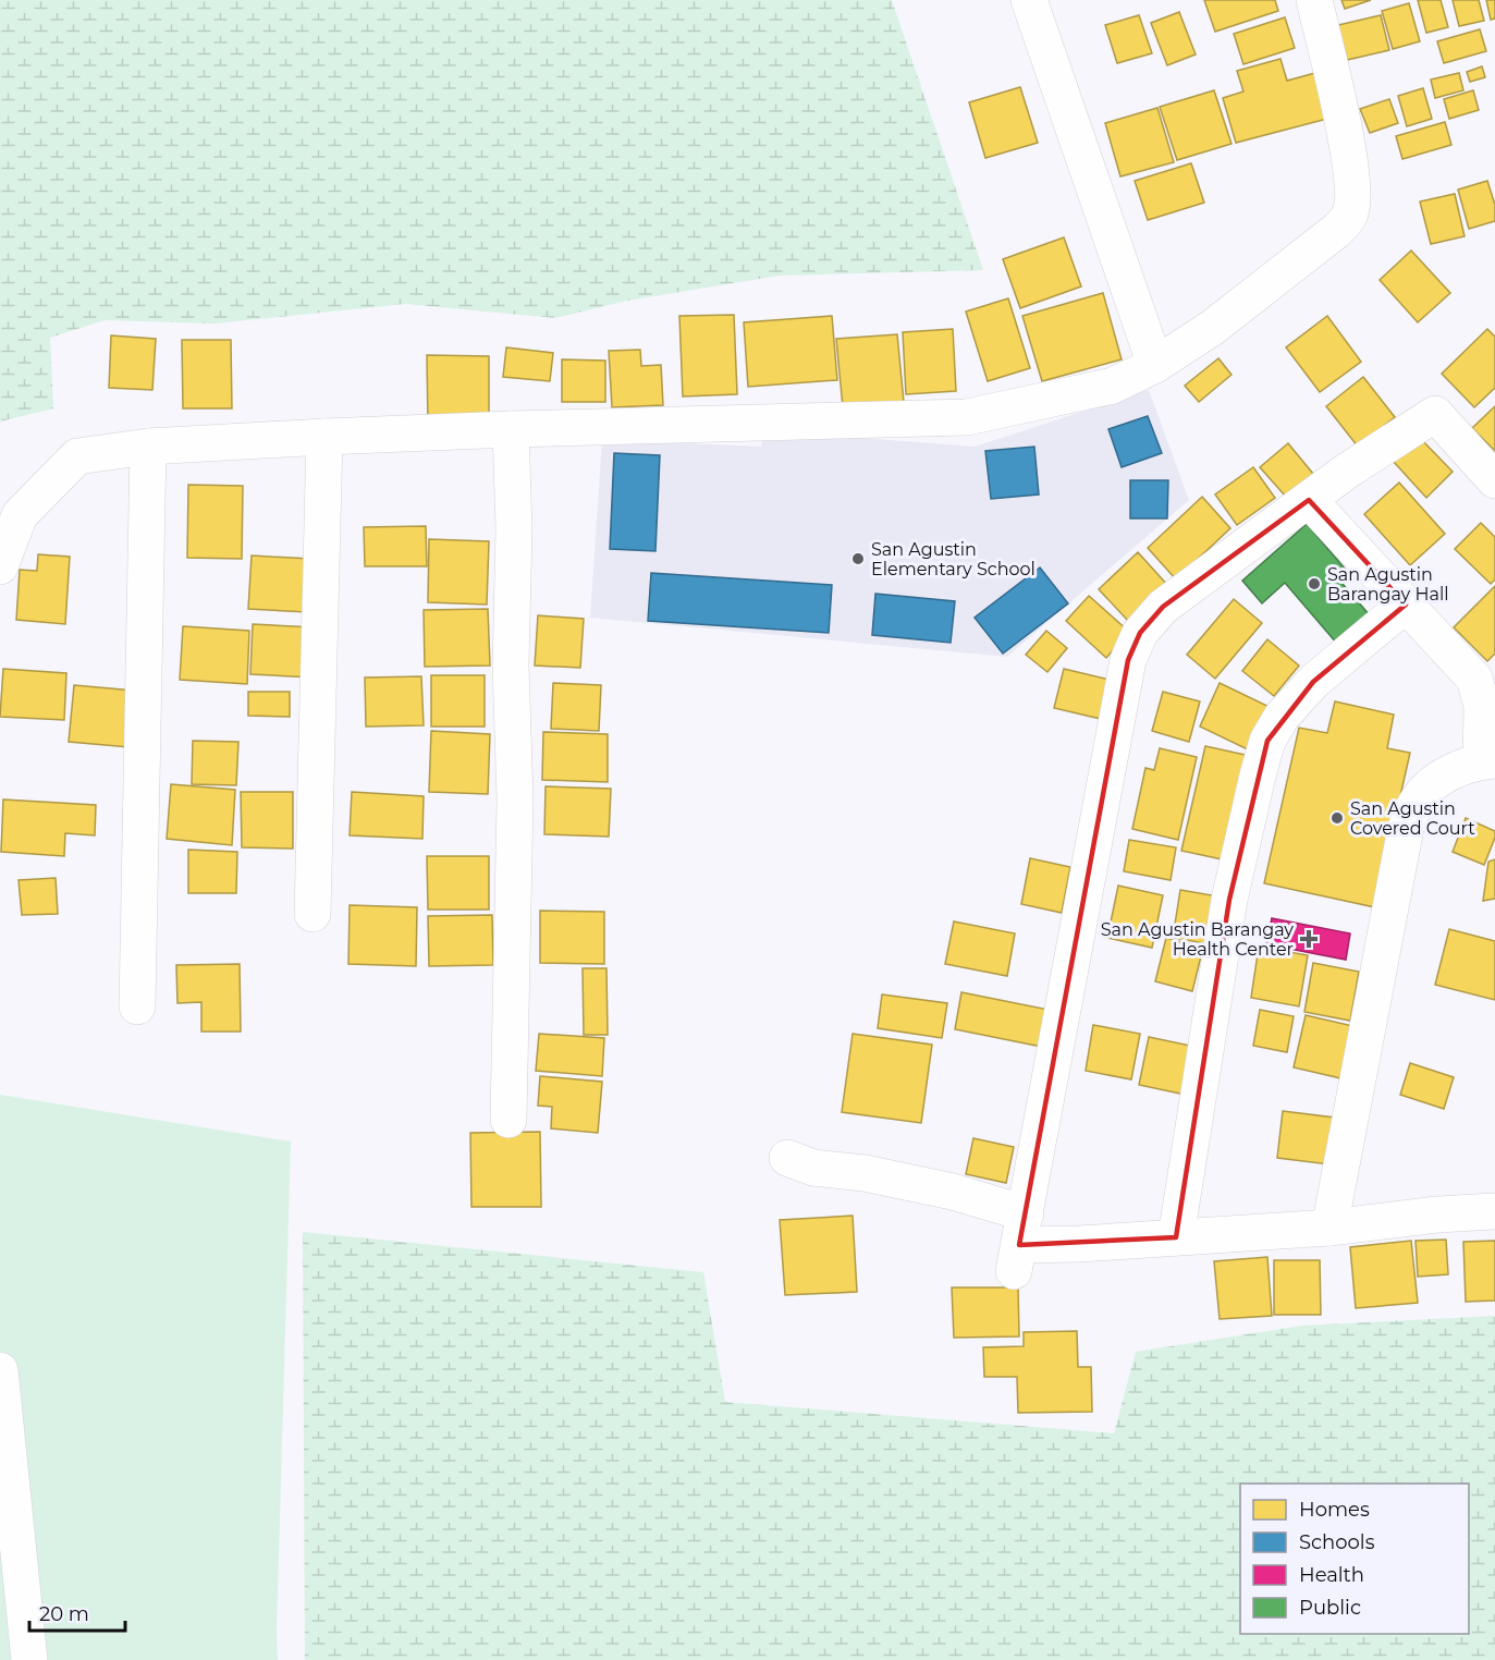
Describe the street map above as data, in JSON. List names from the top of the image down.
{
  "places": {
    "other": ["San Agustin Elementary School", "San Agustin Barangay Hall", "San Agustin Covered Court"],
    "health": ["San Agustin Barangay Health Center"]
  },
  "legend": [
    "Homes",
    "Schools",
    "Health",
    "Public"
  ],
  "scale_bar": "20 m"
}
